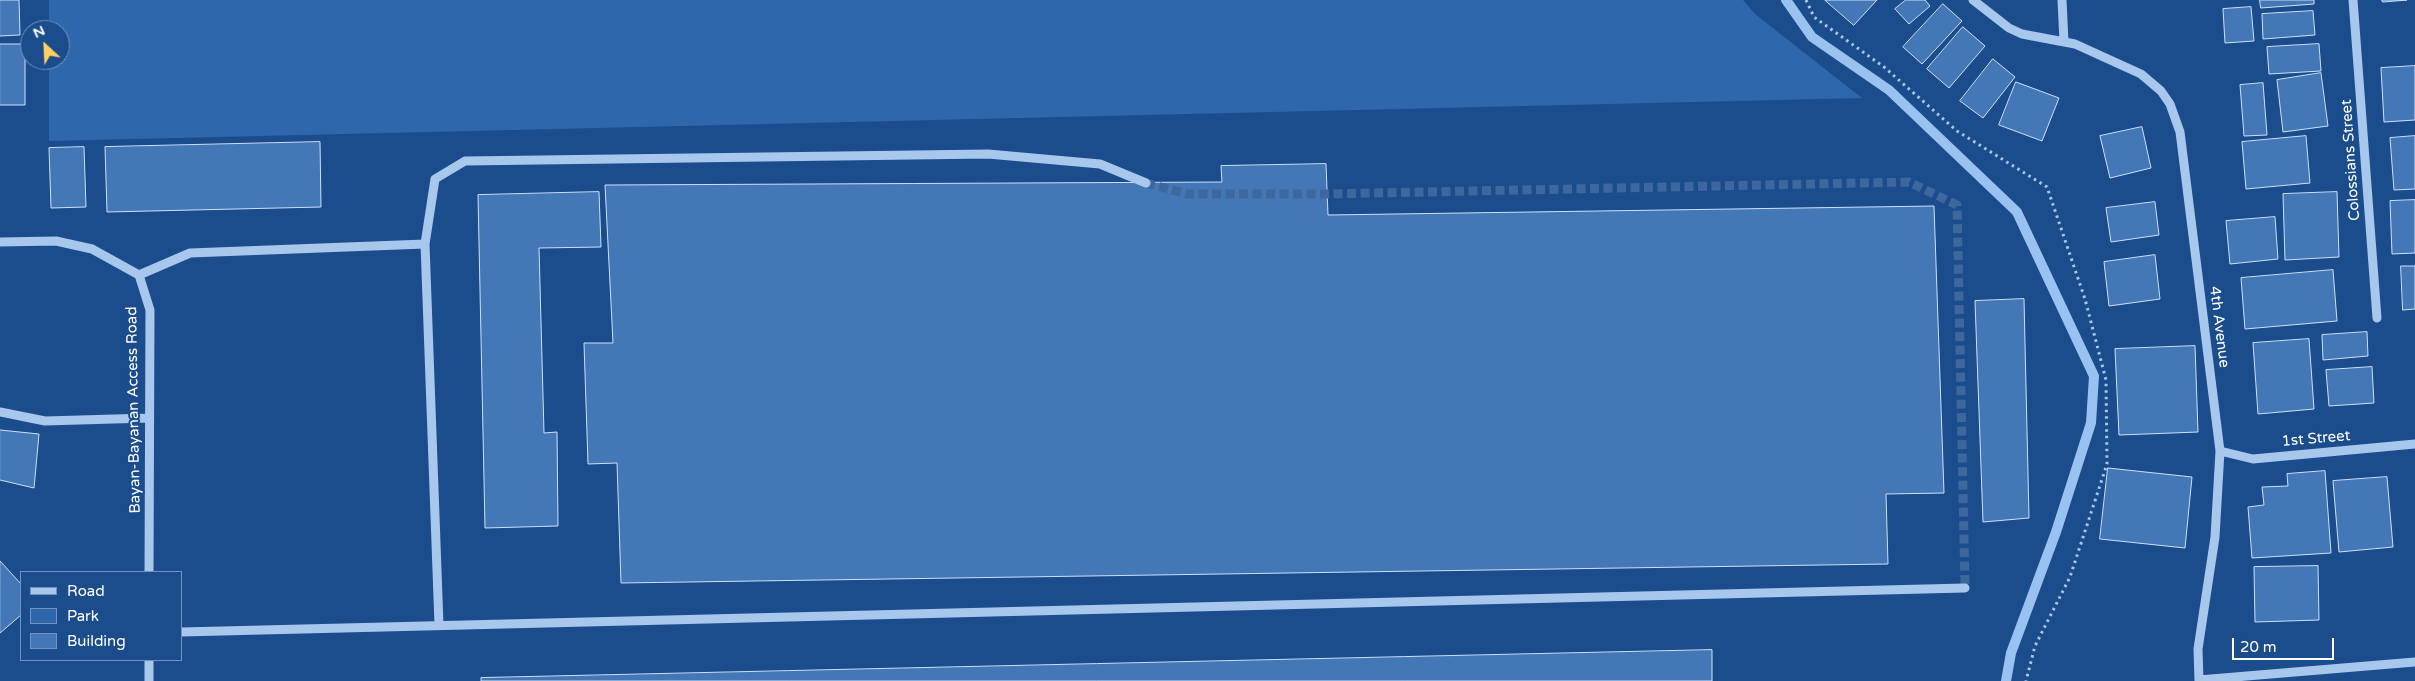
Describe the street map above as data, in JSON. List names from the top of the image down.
{
  "streets": {
    "street": [
      "Colossians Street",
      "4th Avenue",
      "Bayan-Bayanan Access Road",
      "1st Street"
    ]
  },
  "crossings": [
    ["4th Avenue", "1st Street"]
  ],
  "legend": ["Road", "Park", "Building"],
  "scale_bar": "20 m",
  "north": "top left"
}
